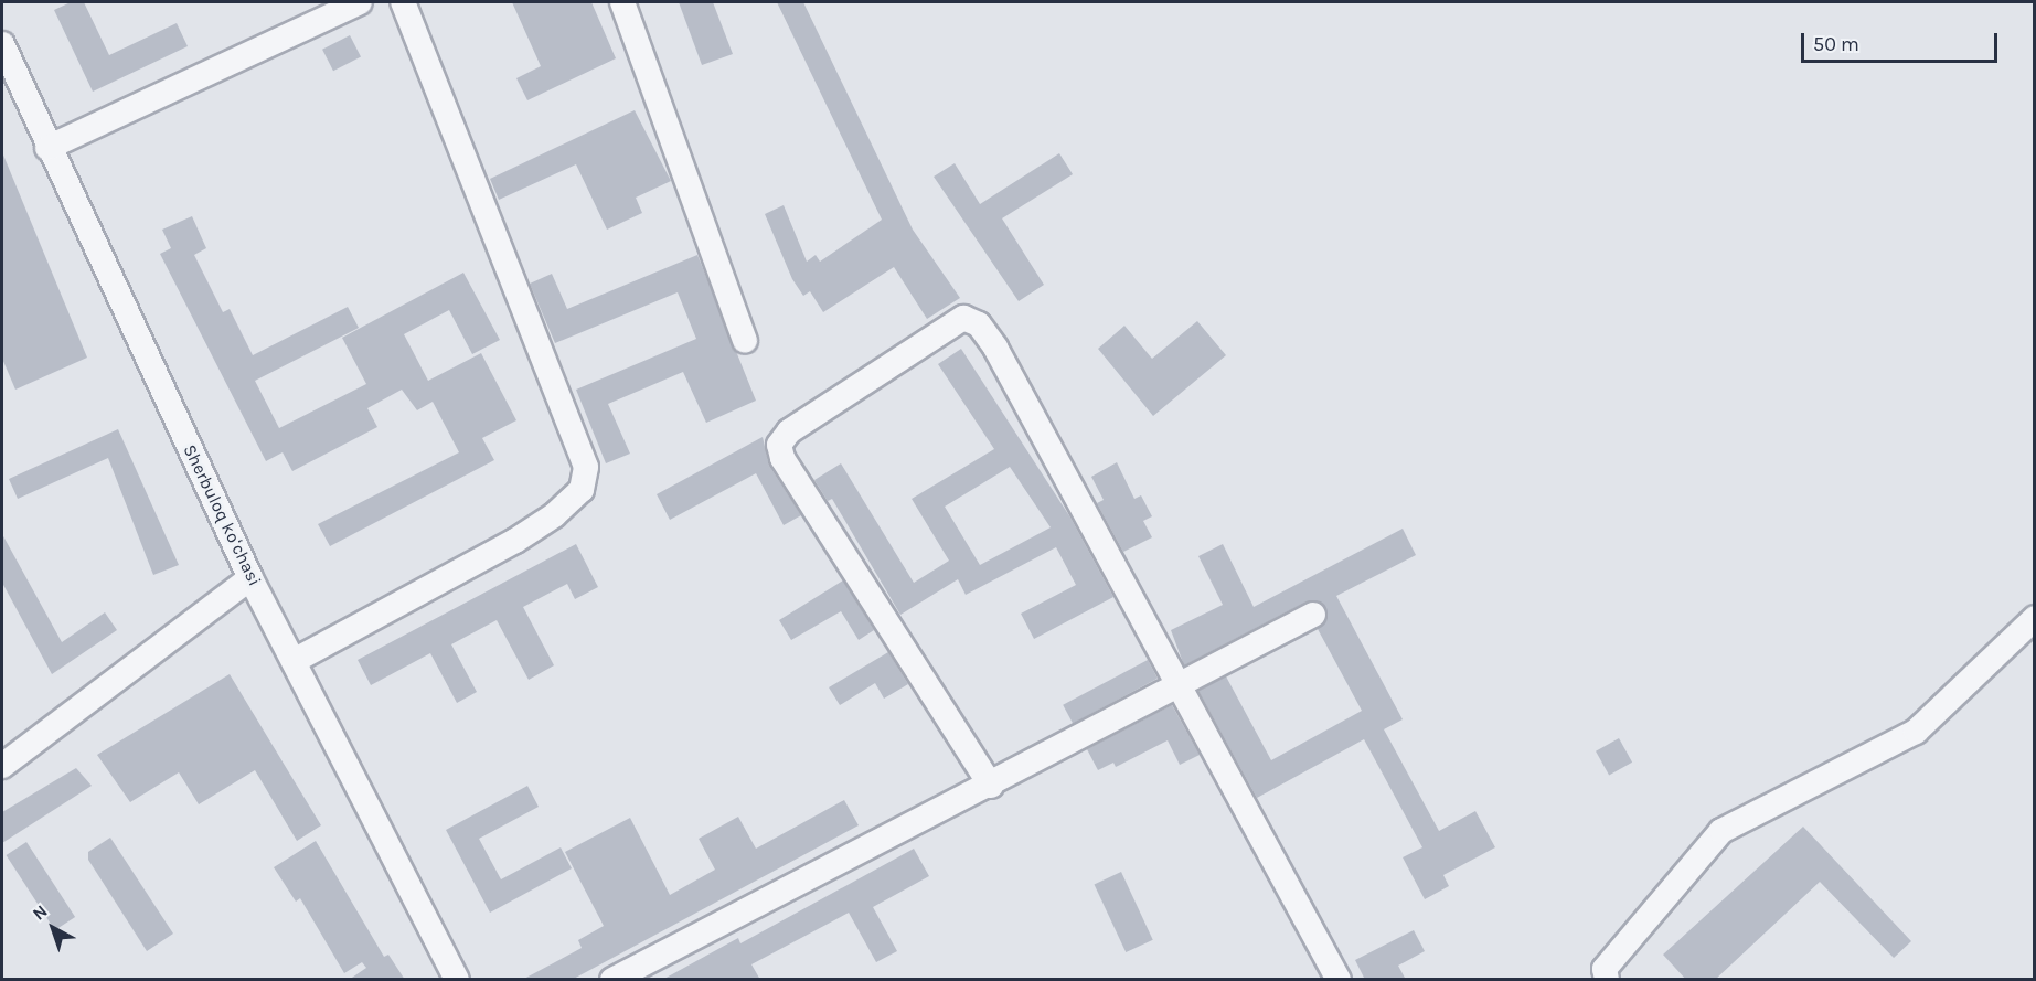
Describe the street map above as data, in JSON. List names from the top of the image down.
{
  "streets": {
    "street": ["Sherbuloq koʻchasi"]
  },
  "scale_bar": "50 m",
  "north": "top left"
}
